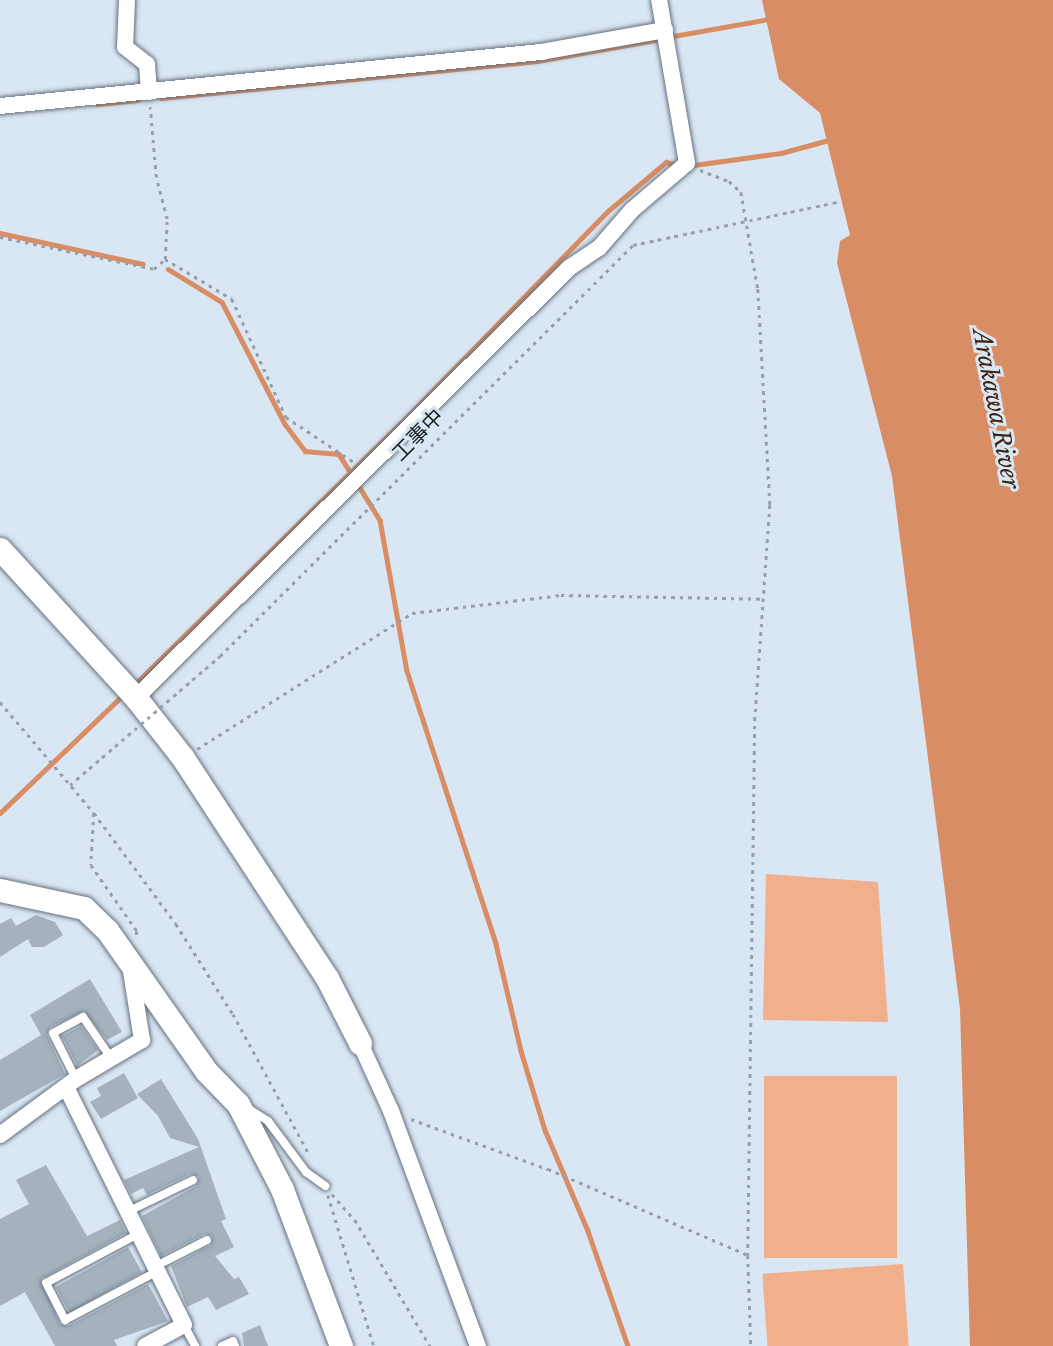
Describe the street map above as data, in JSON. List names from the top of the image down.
{
  "streets": {
    "path": ["工事中"]
  },
  "water": ["Arakawa River"]
}
